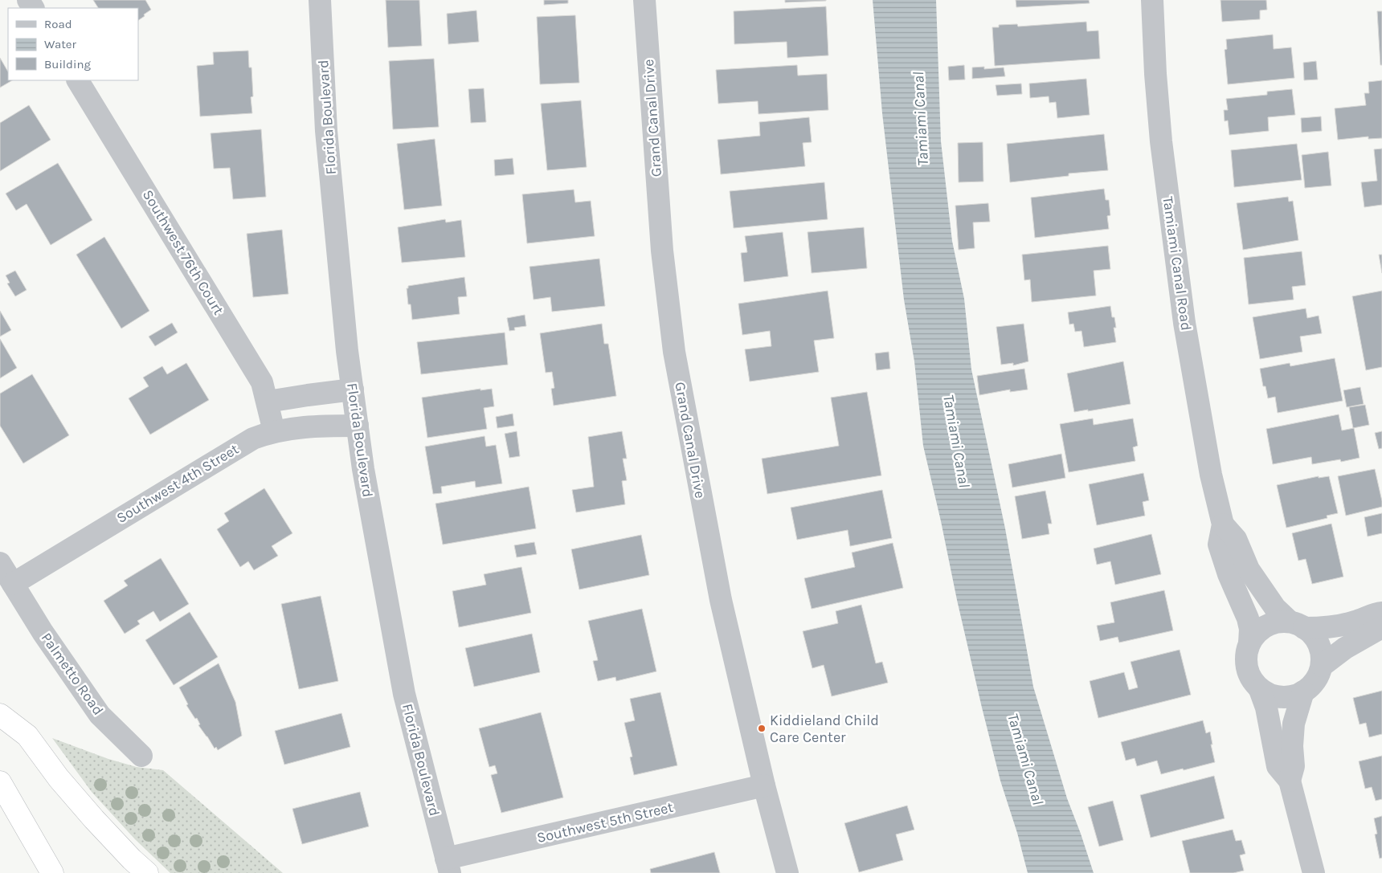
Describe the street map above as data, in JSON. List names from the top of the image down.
{
  "streets": {
    "street": [
      "Florida Boulevard",
      "Grand Canal Drive",
      "Southwest 76th Court",
      "Tamiami Canal Road",
      "Southwest 4th Street",
      "Palmetto Road",
      "Southwest 5th Street"
    ]
  },
  "crossings": [
    ["Florida Boulevard", "Southwest 4th Street"],
    ["Florida Boulevard", "Southwest 5th Street"],
    ["Grand Canal Drive", "Southwest 5th Street"],
    ["Southwest 76th Court", "Southwest 4th Street"],
    ["Southwest 4th Street", "Palmetto Road"]
  ],
  "water": ["Tamiami Canal"],
  "places": ["Kiddieland Child Care Center"],
  "legend": ["Road", "Water", "Building"]
}
